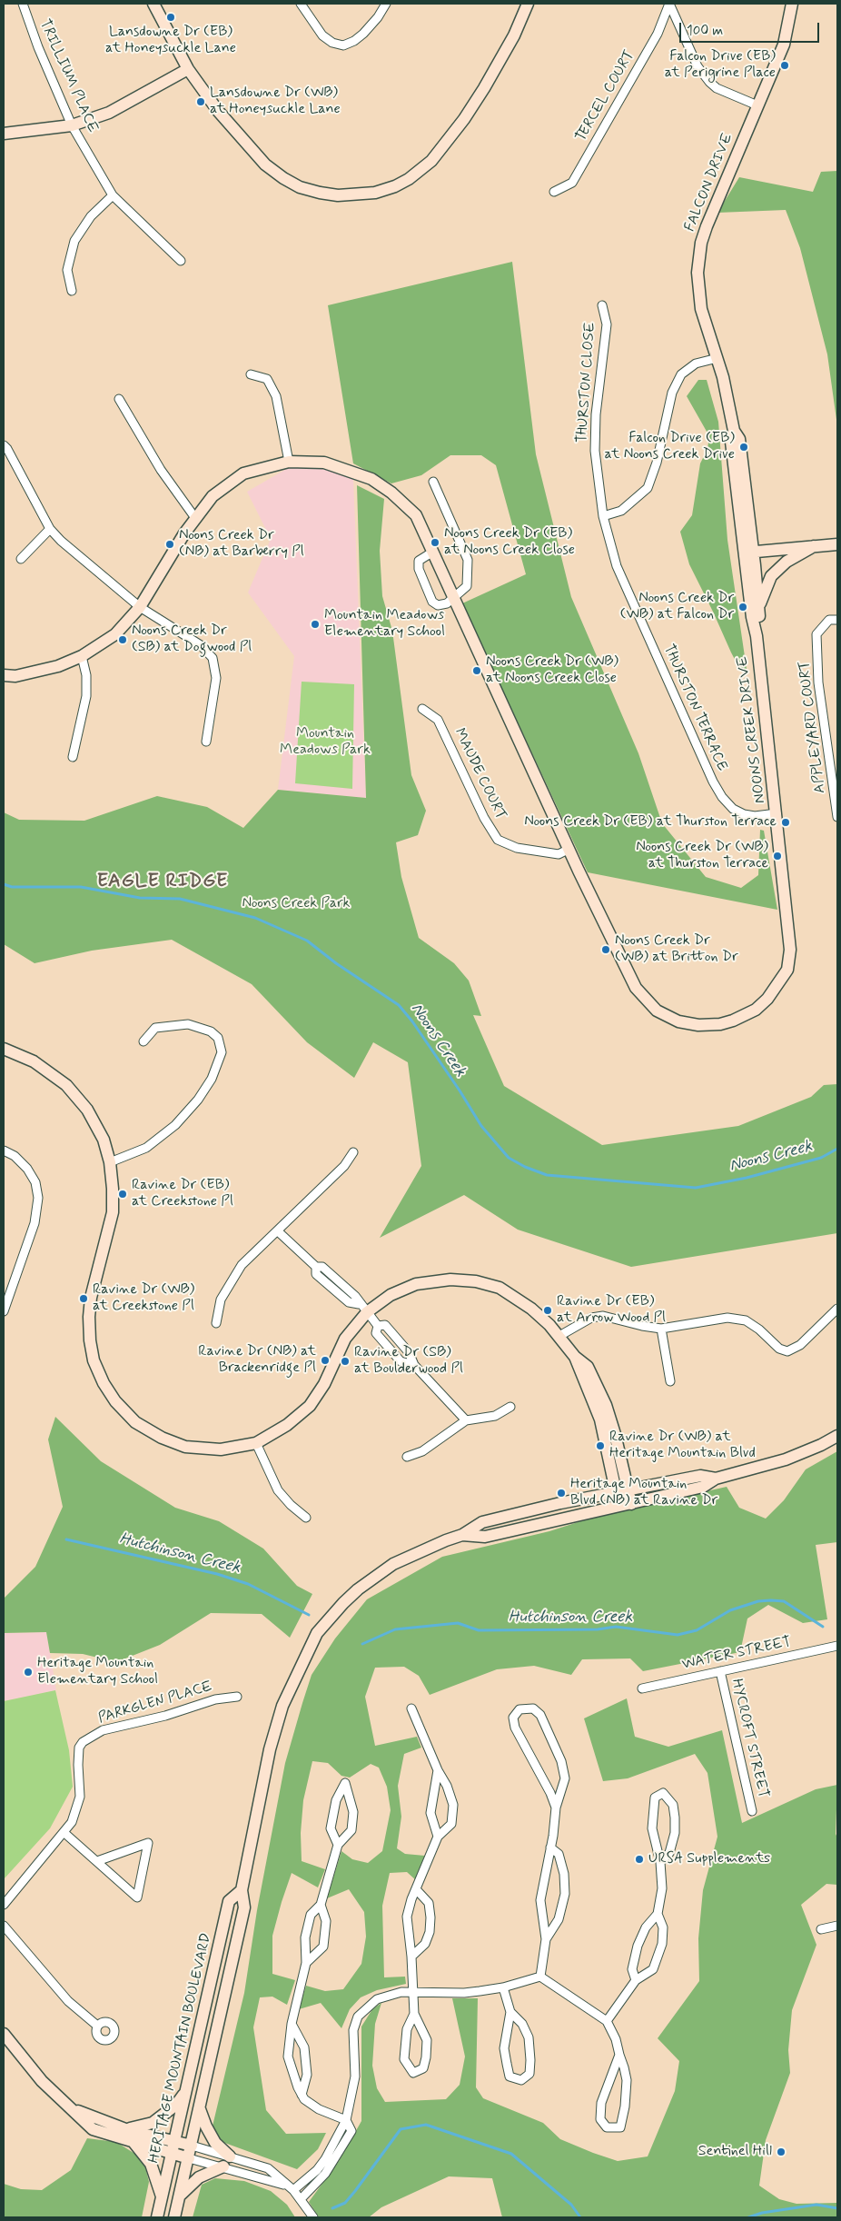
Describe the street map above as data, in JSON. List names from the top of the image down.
{
  "streets": {
    "street": [
      "TRILLIUM PLACE",
      "TERCEL COURT",
      "FALCON DRIVE",
      "THURSTON CLOSE",
      "THURSTON TERRACE",
      "APPLEYARD COURT",
      "NOONS CREEK DRIVE",
      "MAUDE COURT",
      "WATER STREET",
      "PARKGLEN PLACE",
      "HYCROFT STREET",
      "HERITAGE MOUNTAIN BOULEVARD"
    ]
  },
  "crossings": [
    ["FALCON DRIVE", "NOONS CREEK DRIVE"],
    ["THURSTON CLOSE", "THURSTON TERRACE"],
    ["THURSTON TERRACE", "NOONS CREEK DRIVE"],
    ["NOONS CREEK DRIVE", "MAUDE COURT"],
    ["WATER STREET", "HYCROFT STREET"]
  ],
  "districts": ["EAGLE RIDGE"],
  "water": ["Noons Creek", "Hutchinson Creek"],
  "parks": ["Mountain Meadows Park", "Noons Creek Park"],
  "places": [
    "Lansdowne Dr (EB) at Honeysuckle Lane",
    "Falcon Drive (EB) at Perigrine Place",
    "Lansdowne Dr (WB) at Honeysuckle Lane",
    "Falcon Drive (EB) at Noons Creek Drive",
    "Noons Creek Dr (EB) at Noons Creek Close",
    "Noons Creek Dr (NB) at Barberry Pl",
    "Noons Creek Dr (WB) at Falcon Dr",
    "Mountain Meadows Elementary School",
    "Noons Creek Dr (SB) at Dogwood Pl",
    "Noons Creek Dr (WB) at Noons Creek Close",
    "Noons Creek Dr (EB) at Thurston Terrace",
    "Noons Creek Dr (WB) at Thurston Terrace",
    "Noons Creek Dr (WB) at Britton Dr",
    "Ravine Dr (EB) at Creekstone Pl",
    "Ravine Dr (WB) at Creekstone Pl",
    "Ravine Dr (EB) at Arrow Wood Pl",
    "Ravine Dr (NB) at Brackenridge Pl",
    "Ravine Dr (SB) at Boulderwood Pl",
    "Ravine Dr (WB) at Heritage Mountain Blvd",
    "Heritage Mountain Blvd (NB) at Ravine Dr",
    "Heritage Mountain Elementary School",
    "URSA Supplements",
    "Sentinel Hill"
  ],
  "scale_bar": "100 m"
}
